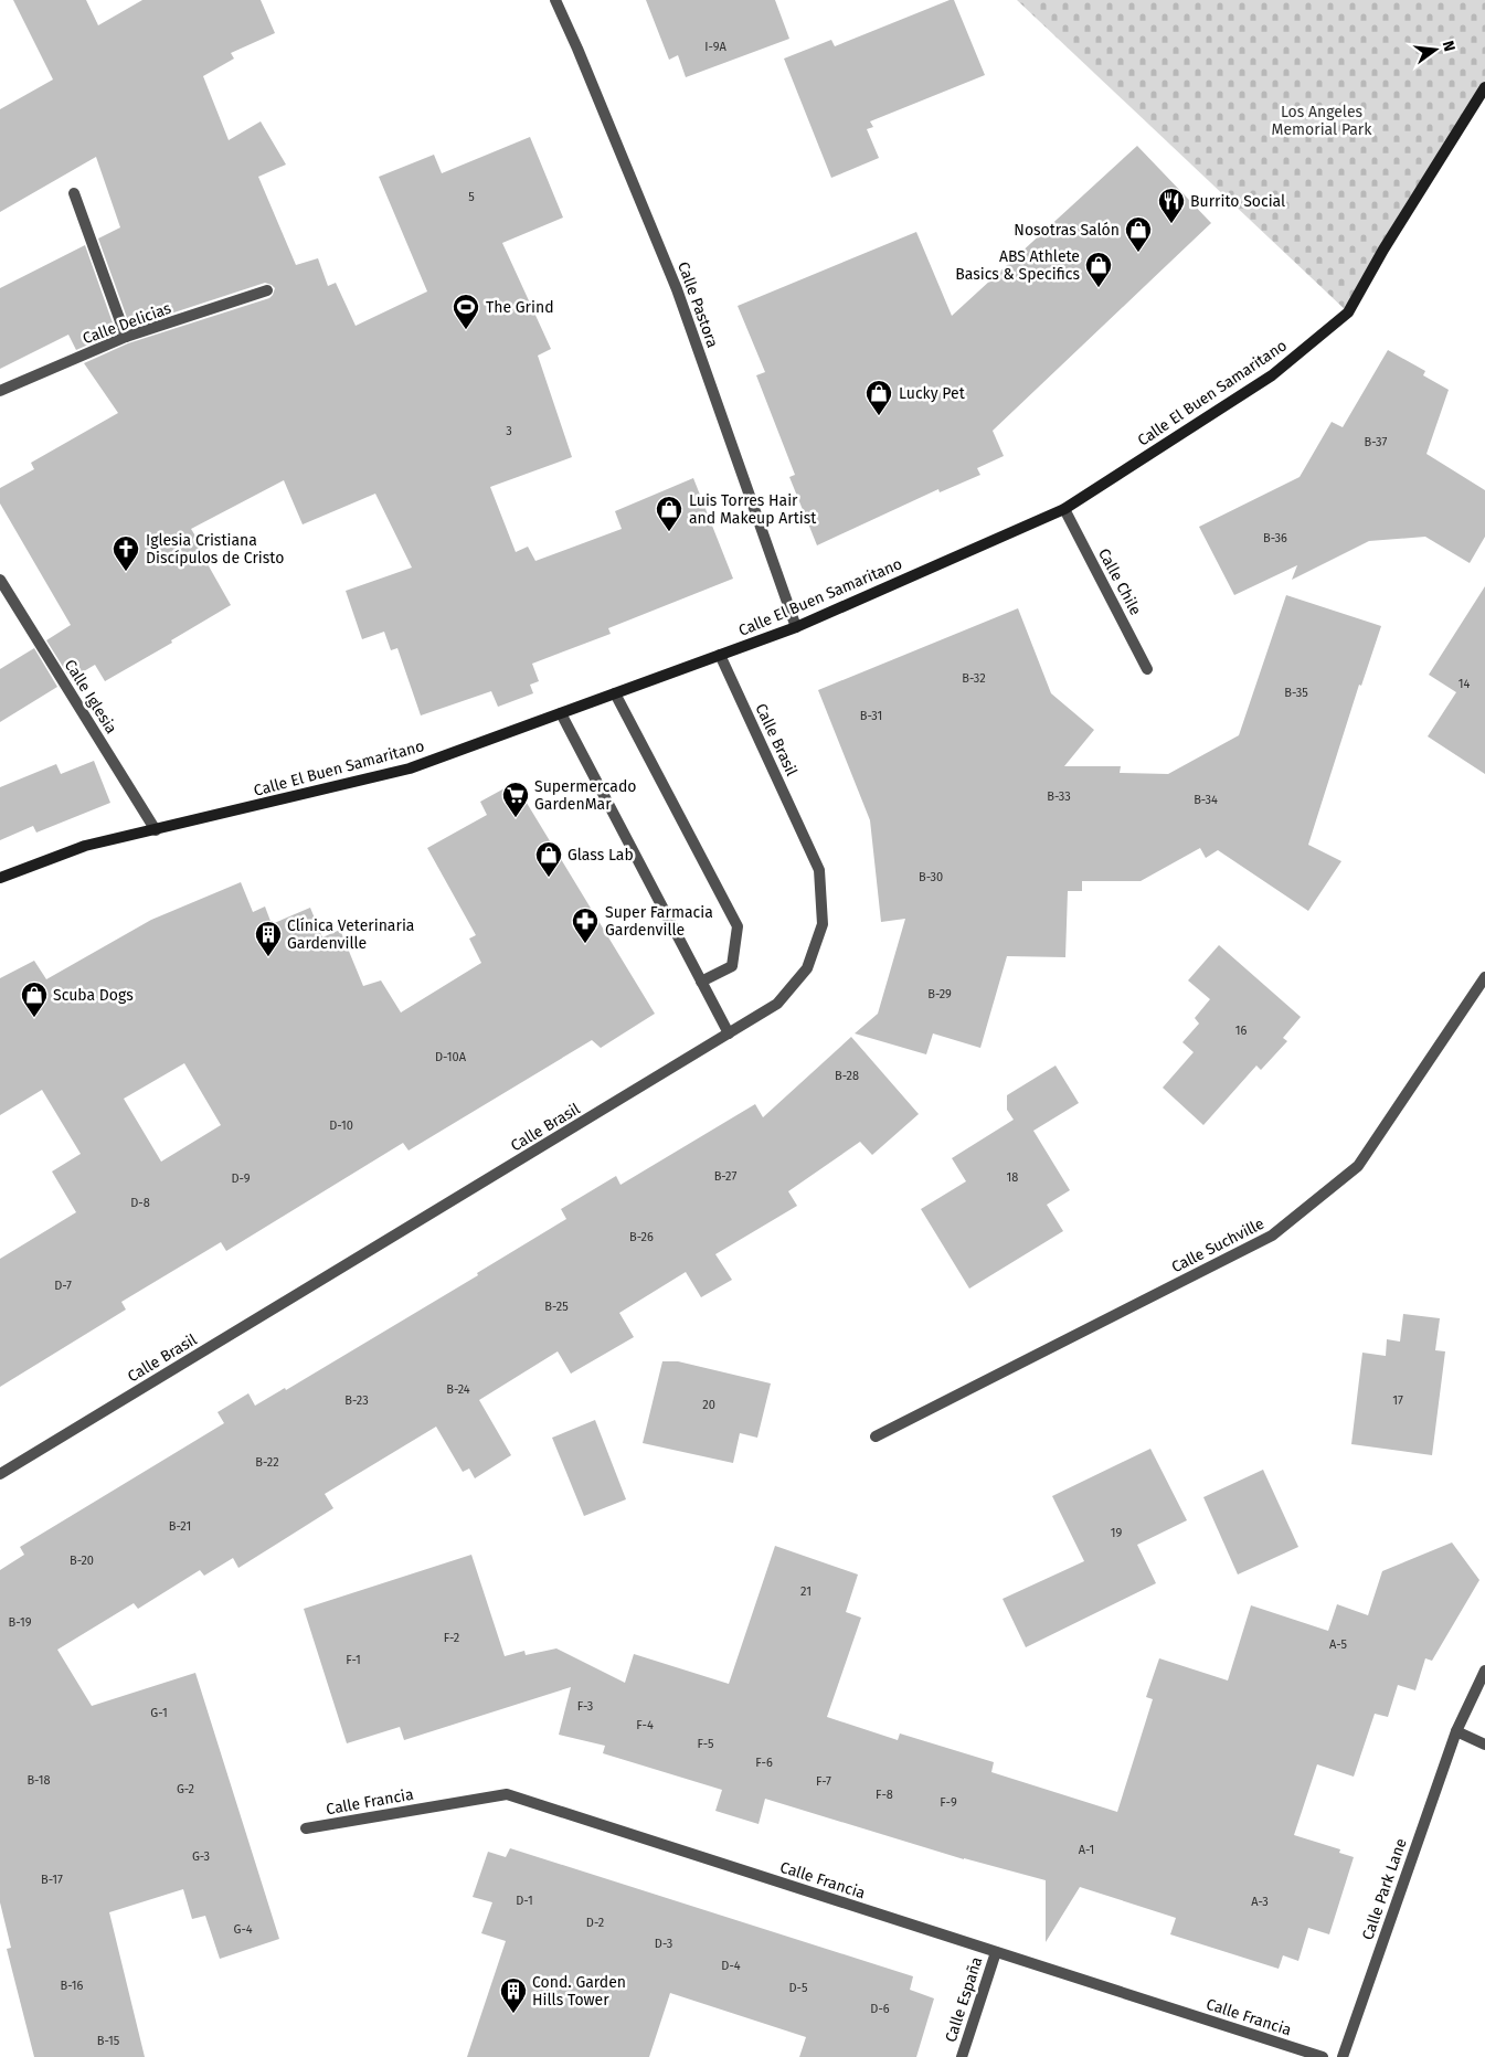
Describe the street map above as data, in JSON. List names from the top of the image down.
{
  "streets": {
    "street": [
      "Calle Pastora",
      "Calle Delicias",
      "Calle El Buen Samaritano",
      "Calle Chile",
      "Calle Iglesia",
      "Calle Brasil",
      "Calle Suchville",
      "Calle Francia",
      "Calle Park Lane",
      "Calle España"
    ]
  },
  "crossings": [
    ["Calle Pastora", "Calle El Buen Samaritano"],
    ["Calle El Buen Samaritano", "Calle Chile"],
    ["Calle El Buen Samaritano", "Calle Iglesia"],
    ["Calle El Buen Samaritano", "Calle Brasil"],
    ["Calle Francia", "Calle España"]
  ],
  "parks": ["Los Angeles Memorial Park"],
  "places": {
    "restaurant": ["Burrito Social"],
    "shop": [
      "Nosotras Salón",
      "ABS Athlete Basics & Specifics",
      "Lucky Pet",
      "Luis Torres Hair and Makeup Artist",
      "Glass Lab",
      "Scuba Dogs"
    ],
    "sports": ["The Grind"],
    "church": ["Iglesia Cristiana Discípulos de Cristo"],
    "supermarket": ["Supermercado GardenMar"],
    "pharmacy": ["Super Farmacia Gardenville"],
    "building": ["Clínica Veterinaria Gardenville", "Cond. Garden Hills Tower"]
  },
  "house_numbers": [
    "I-9A",
    "5",
    "3",
    "B-37",
    "B-36",
    "B-32",
    "14",
    "B-35",
    "B-31",
    "B-33",
    "B-34",
    "B-30",
    "B-29",
    "16",
    "D-10A",
    "B-28",
    "D-10",
    "B-27",
    "18",
    "D-9",
    "D-8",
    "B-26",
    "D-7",
    "B-25",
    "B-24",
    "B-23",
    "17",
    "20",
    "B-22",
    "B-21",
    "19",
    "B-20",
    "21",
    "B-19",
    "F-2",
    "A-5",
    "F-1",
    "F-3",
    "G-1",
    "F-4",
    "F-5",
    "F-6",
    "B-18",
    "F-7",
    "G-2",
    "F-8",
    "F-9",
    "A-1",
    "G-3",
    "B-17",
    "D-1",
    "A-3",
    "D-2",
    "G-4",
    "D-3",
    "D-4",
    "B-16",
    "D-5",
    "D-6",
    "B-15"
  ],
  "north": "right"
}
